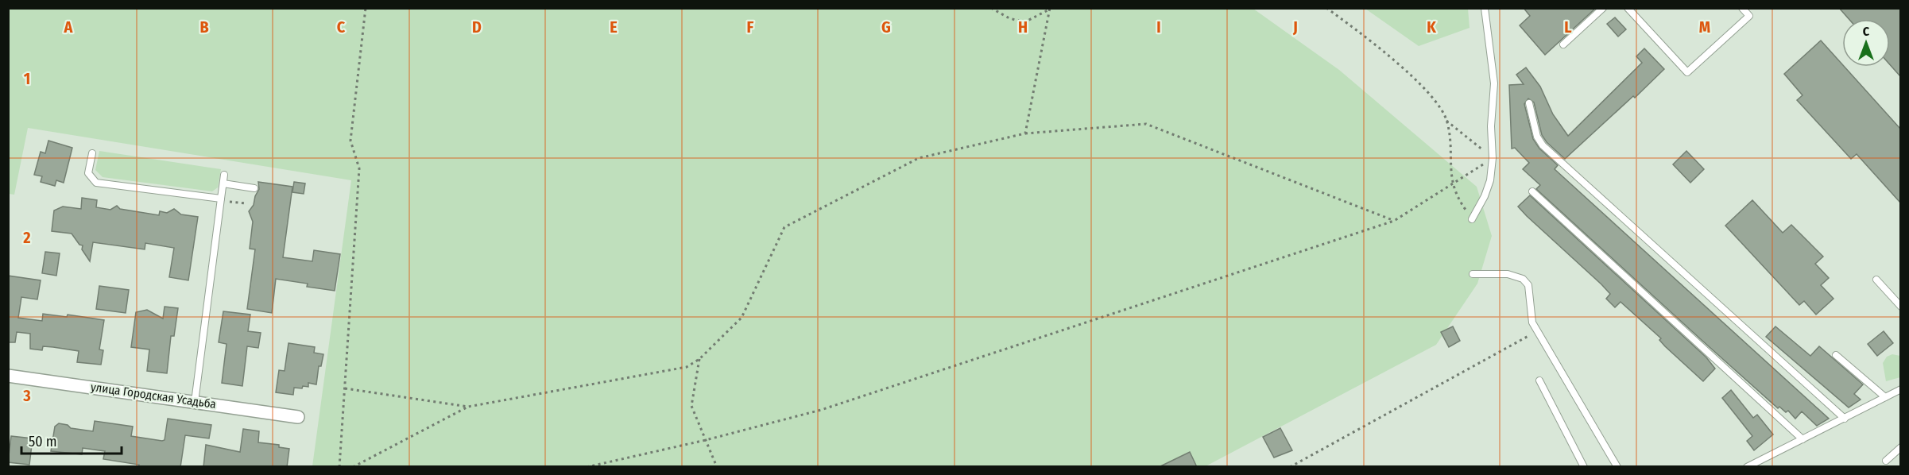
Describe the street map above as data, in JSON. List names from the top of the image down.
{
  "streets": {
    "street": ["улица Городская Усадьба"]
  },
  "scale_bar": "50 m",
  "north": "top",
  "grid": {
    "columns": [
      "A",
      "B",
      "C",
      "D",
      "E",
      "F",
      "G",
      "H",
      "I",
      "J",
      "K",
      "L",
      "M"
    ],
    "rows": ["1", "2", "3"]
  }
}
